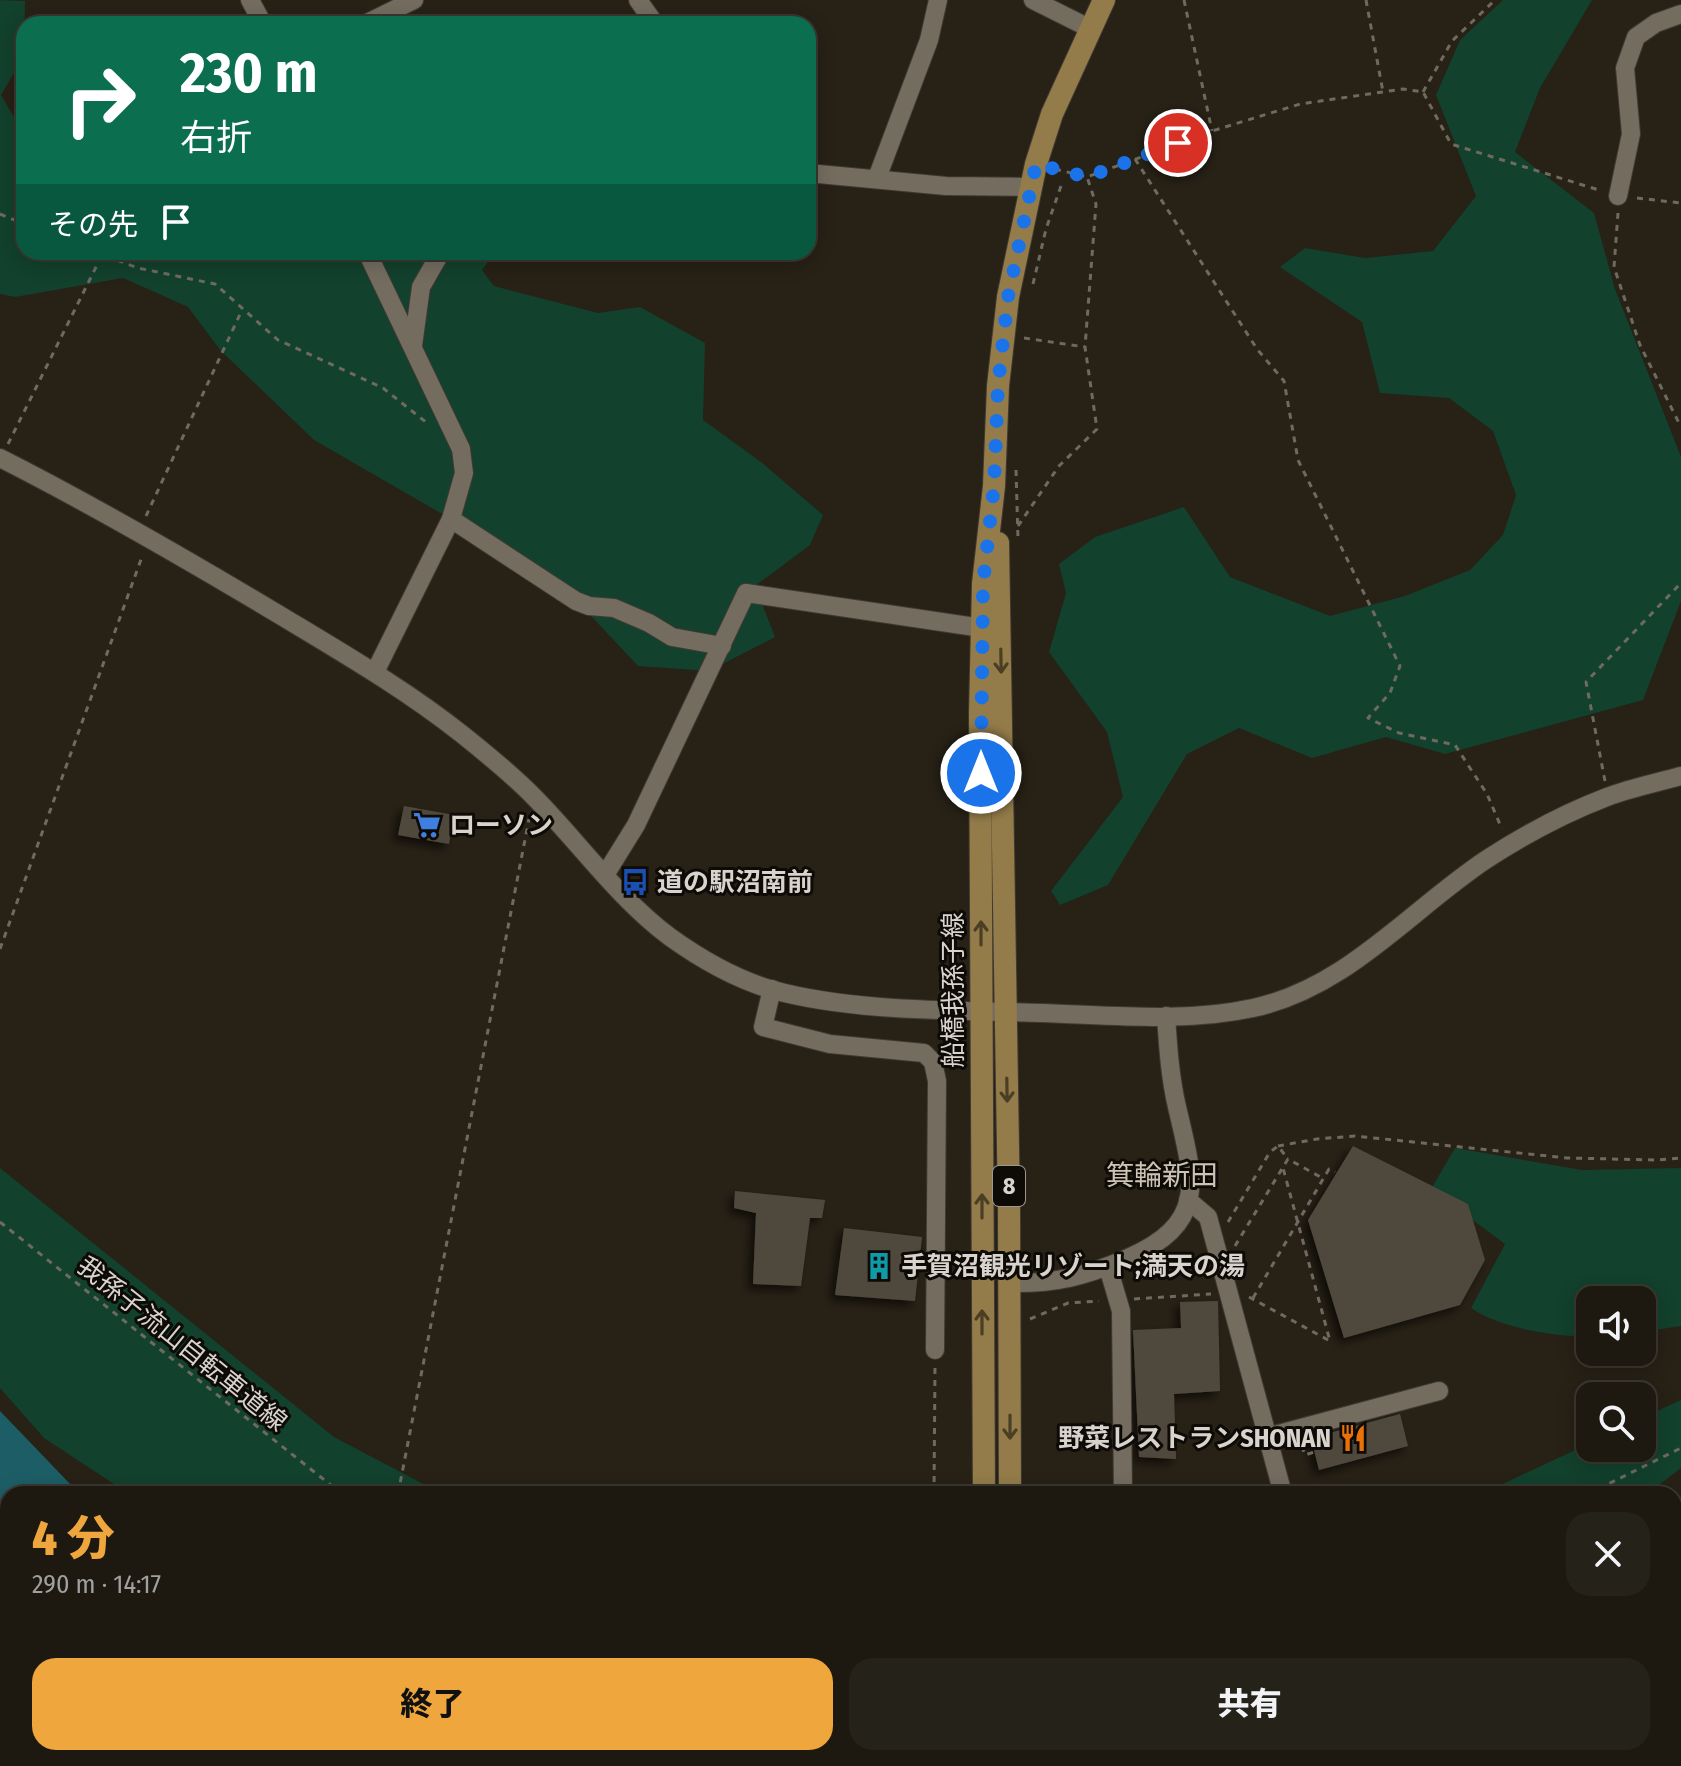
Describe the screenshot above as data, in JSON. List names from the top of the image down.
{
  "streets": {
    "main road": ["船橋我孫子線", "8"],
    "path": ["我孫子流山自転車道線"]
  },
  "districts": ["箕輪新田"],
  "places": {
    "supermarket": ["ローソン"],
    "bus stop": ["道の駅沼南前"],
    "building": ["手賀沼観光リゾート;満天の湯"],
    "restaurant": ["野菜レストランSHONAN"]
  },
  "page": {
    "turn": ["230 m", "右折"],
    "then": "その先",
    "heading": ["4 分", "290 m · 14:17"],
    "buttons": ["終了", "共有"]
  }
}
